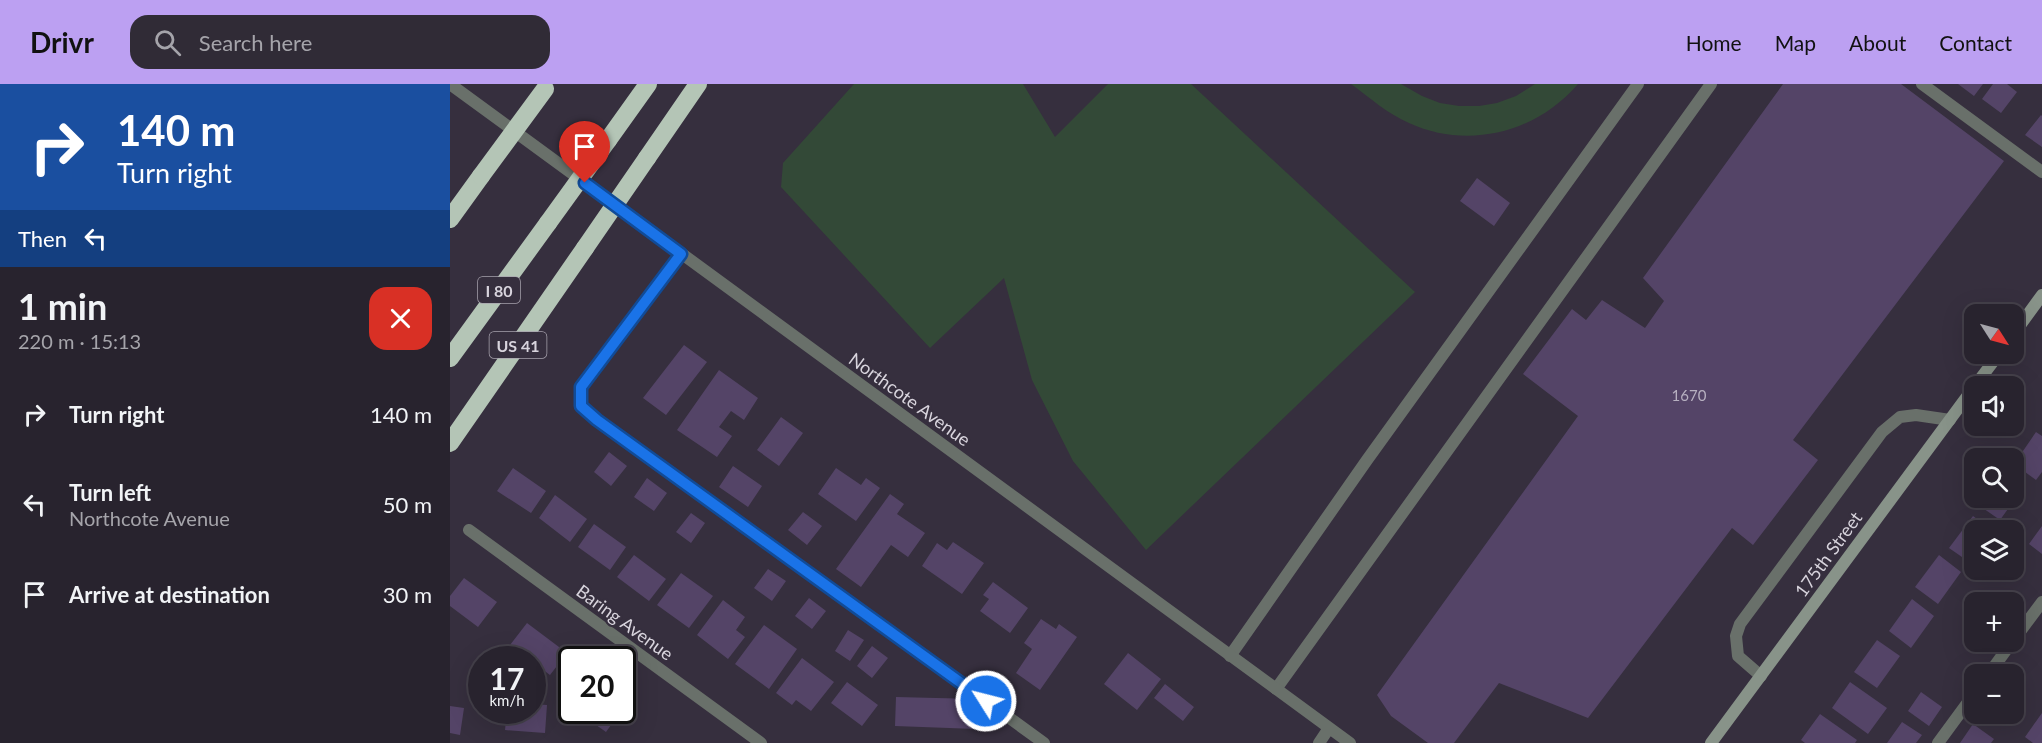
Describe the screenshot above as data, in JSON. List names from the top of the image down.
{
  "streets": {
    "highway": ["I 80", "US 41"],
    "street": ["Northcote Avenue", "175th Street", "Baring Avenue"]
  },
  "house_numbers": ["1670"],
  "north": "bottom right",
  "page": {
    "header": "Drivr",
    "search": "Search here",
    "nav": [
      "Home",
      "Map",
      "About",
      "Contact"
    ],
    "turn": ["140 m", "Turn right"],
    "then": "Then",
    "heading": ["1 min", "220 m · 15:13"],
    "map_buttons": ["+", "−"],
    "list": [
      {
        "name": "Turn right",
        "value": "140 m"
      },
      {
        "name": "Turn left",
        "note": "Northcote Avenue",
        "value": "50 m"
      },
      {
        "name": "Arrive at destination",
        "value": "30 m"
      }
    ],
    "speed": "17 km/h",
    "limit": "20"
  }
}
